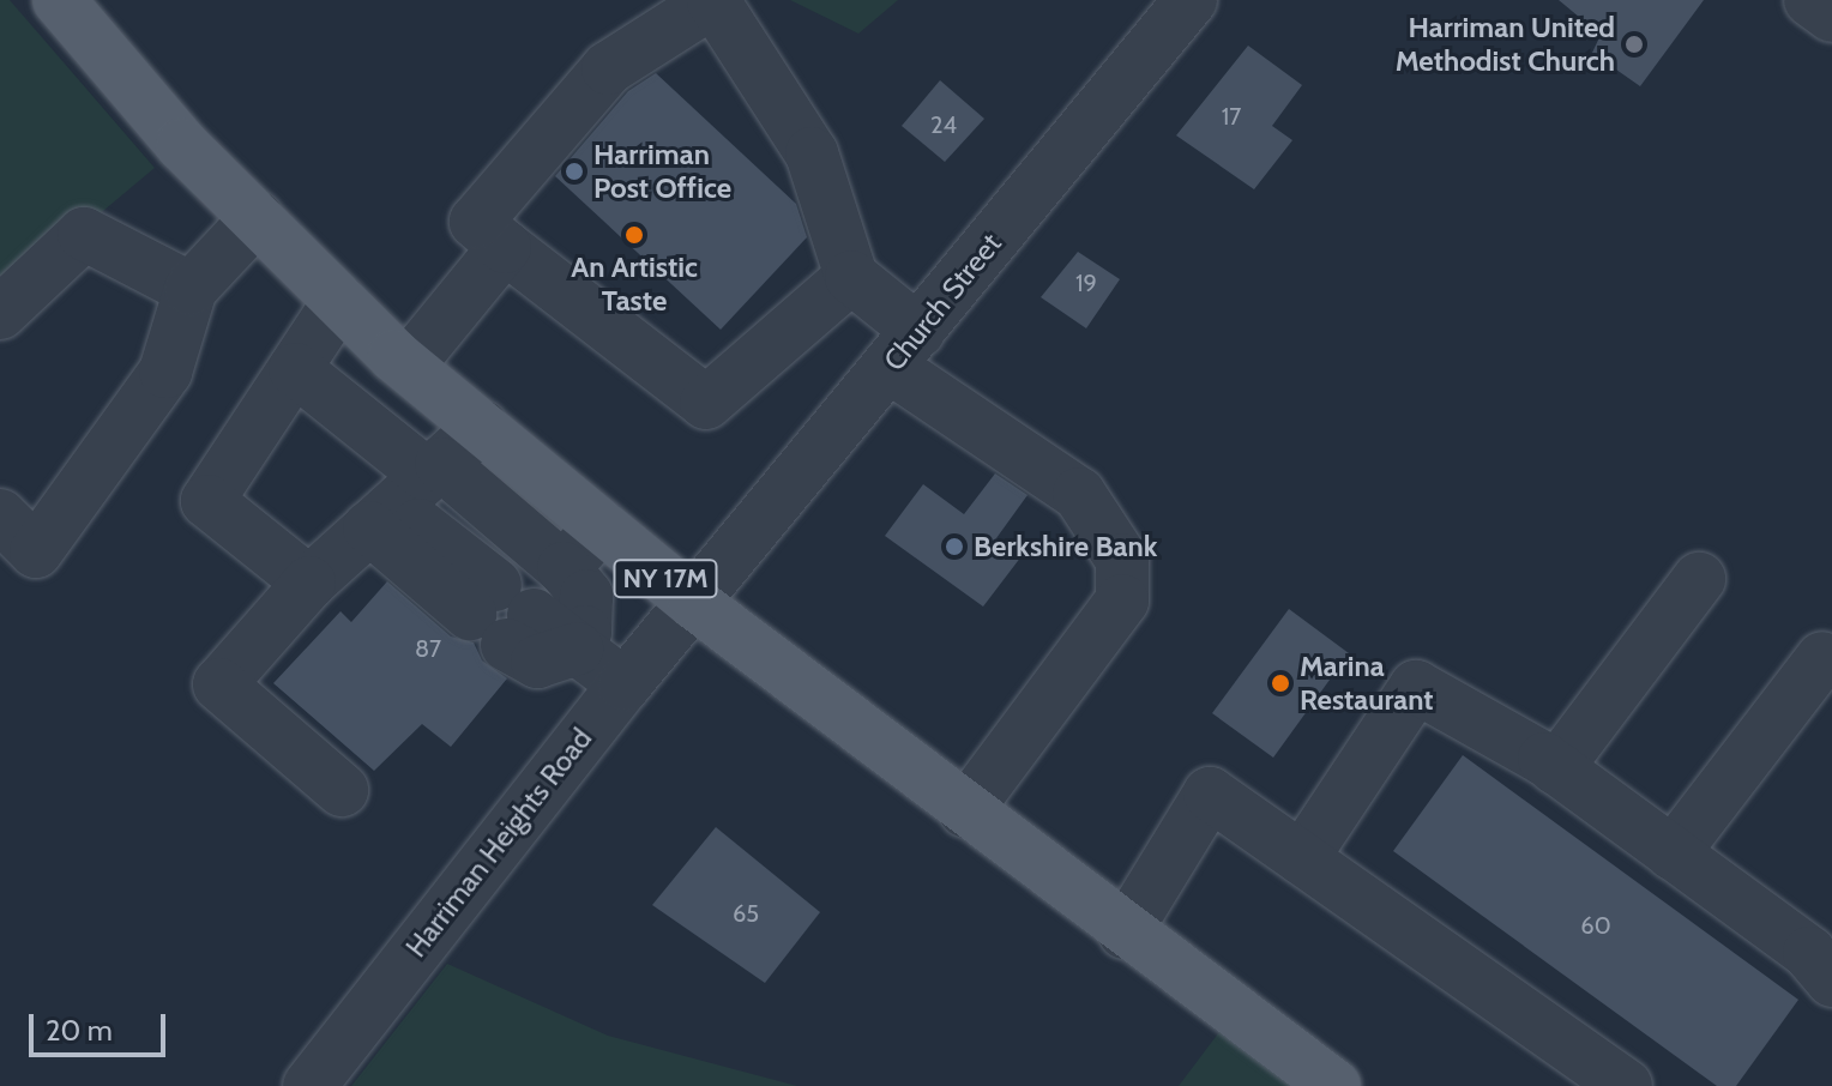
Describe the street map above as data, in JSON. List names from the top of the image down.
{
  "streets": {
    "main road": ["NY 17M"],
    "street": ["Church Street", "Harriman Heights Road"]
  },
  "crossings": [
    ["Church Street", "NY 17M"],
    ["Church Street", "Harriman Heights Road"],
    ["NY 17M", "Harriman Heights Road"]
  ],
  "places": [
    "Harriman United Methodist Church",
    "Harriman Post Office",
    "An Artistic Taste",
    "Berkshire Bank",
    "Marina Restaurant"
  ],
  "house_numbers": [
    "17",
    "24",
    "19",
    "87",
    "65",
    "60"
  ],
  "scale_bar": "20 m"
}
